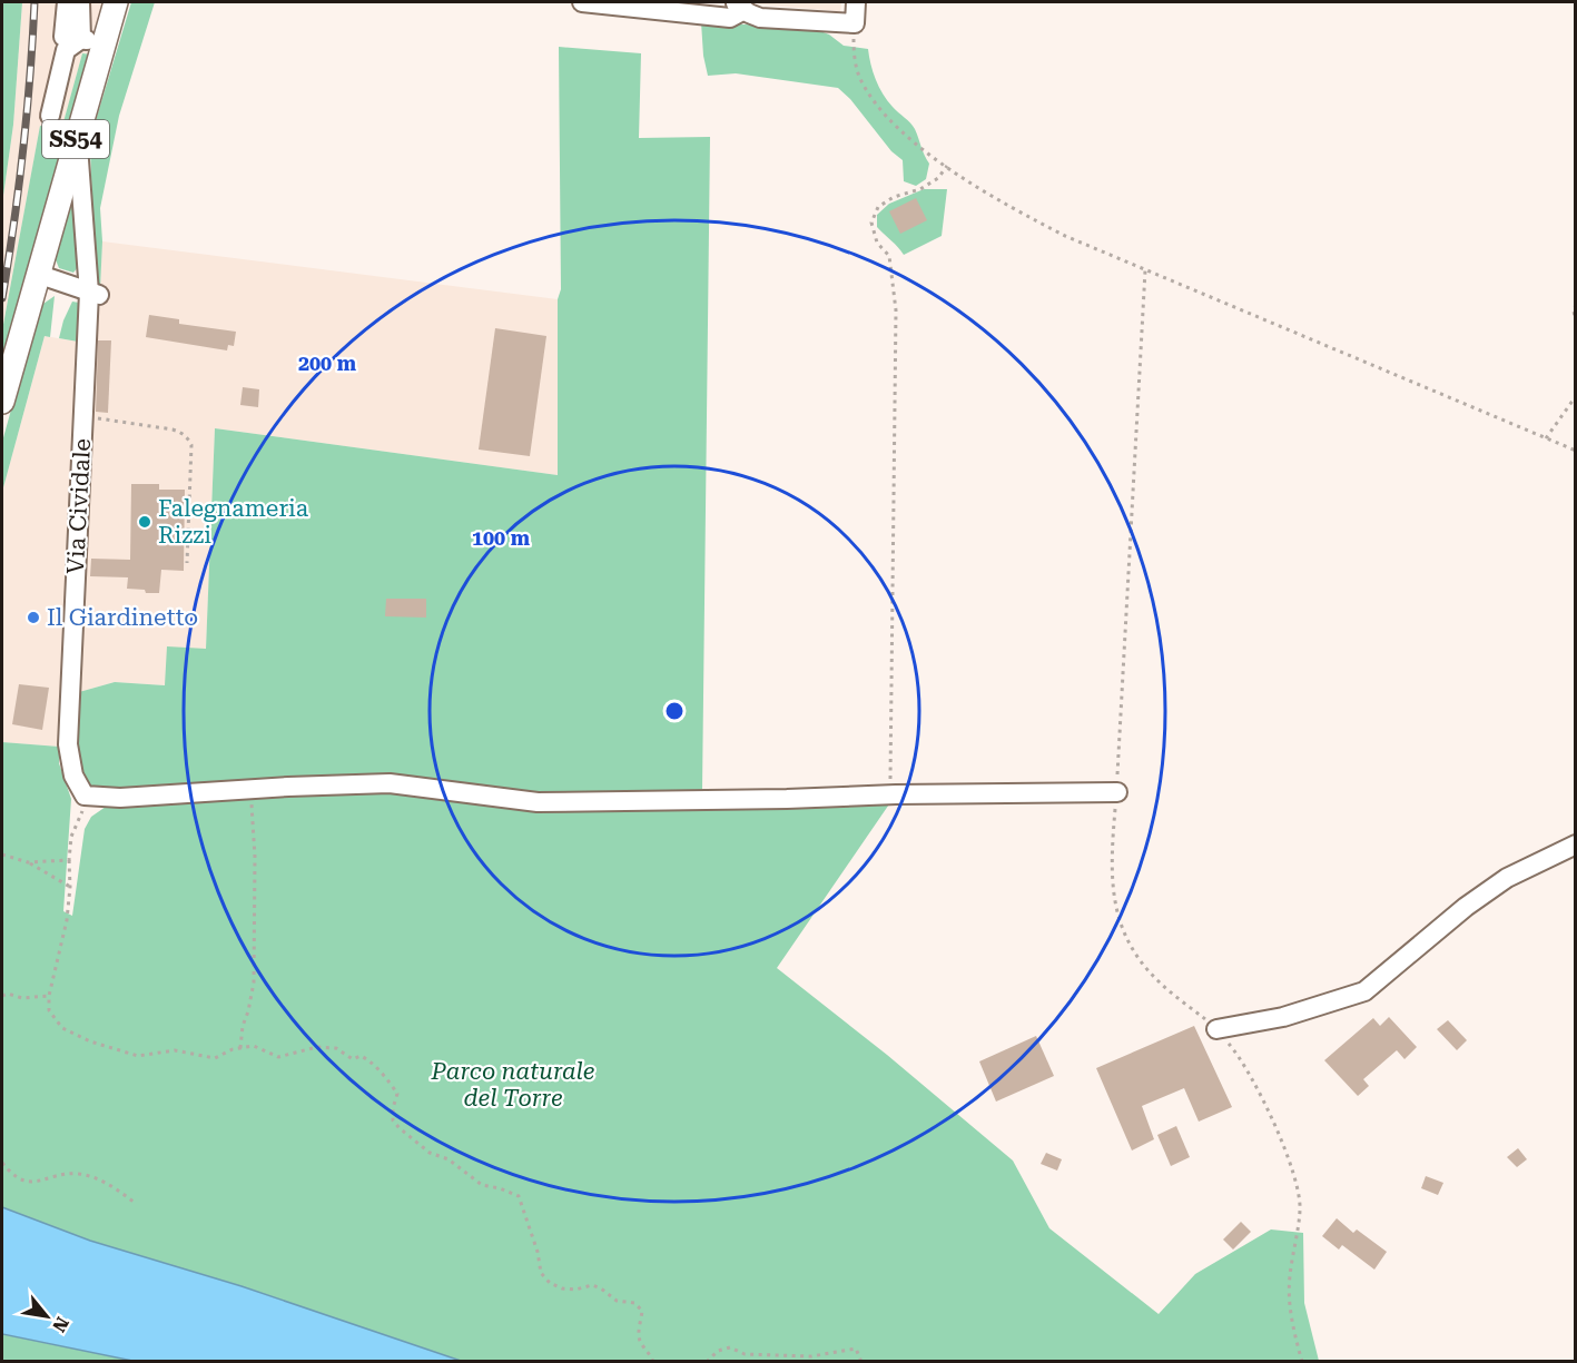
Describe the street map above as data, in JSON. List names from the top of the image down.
{
  "streets": {
    "main road": ["SS54", "Via Cividale"]
  },
  "parks": ["Parco naturale del Torre"],
  "places": ["Falegnameria Rizzi", "Il Giardinetto"],
  "north": "bottom right",
  "rings": ["200 m", "100 m"]
}
